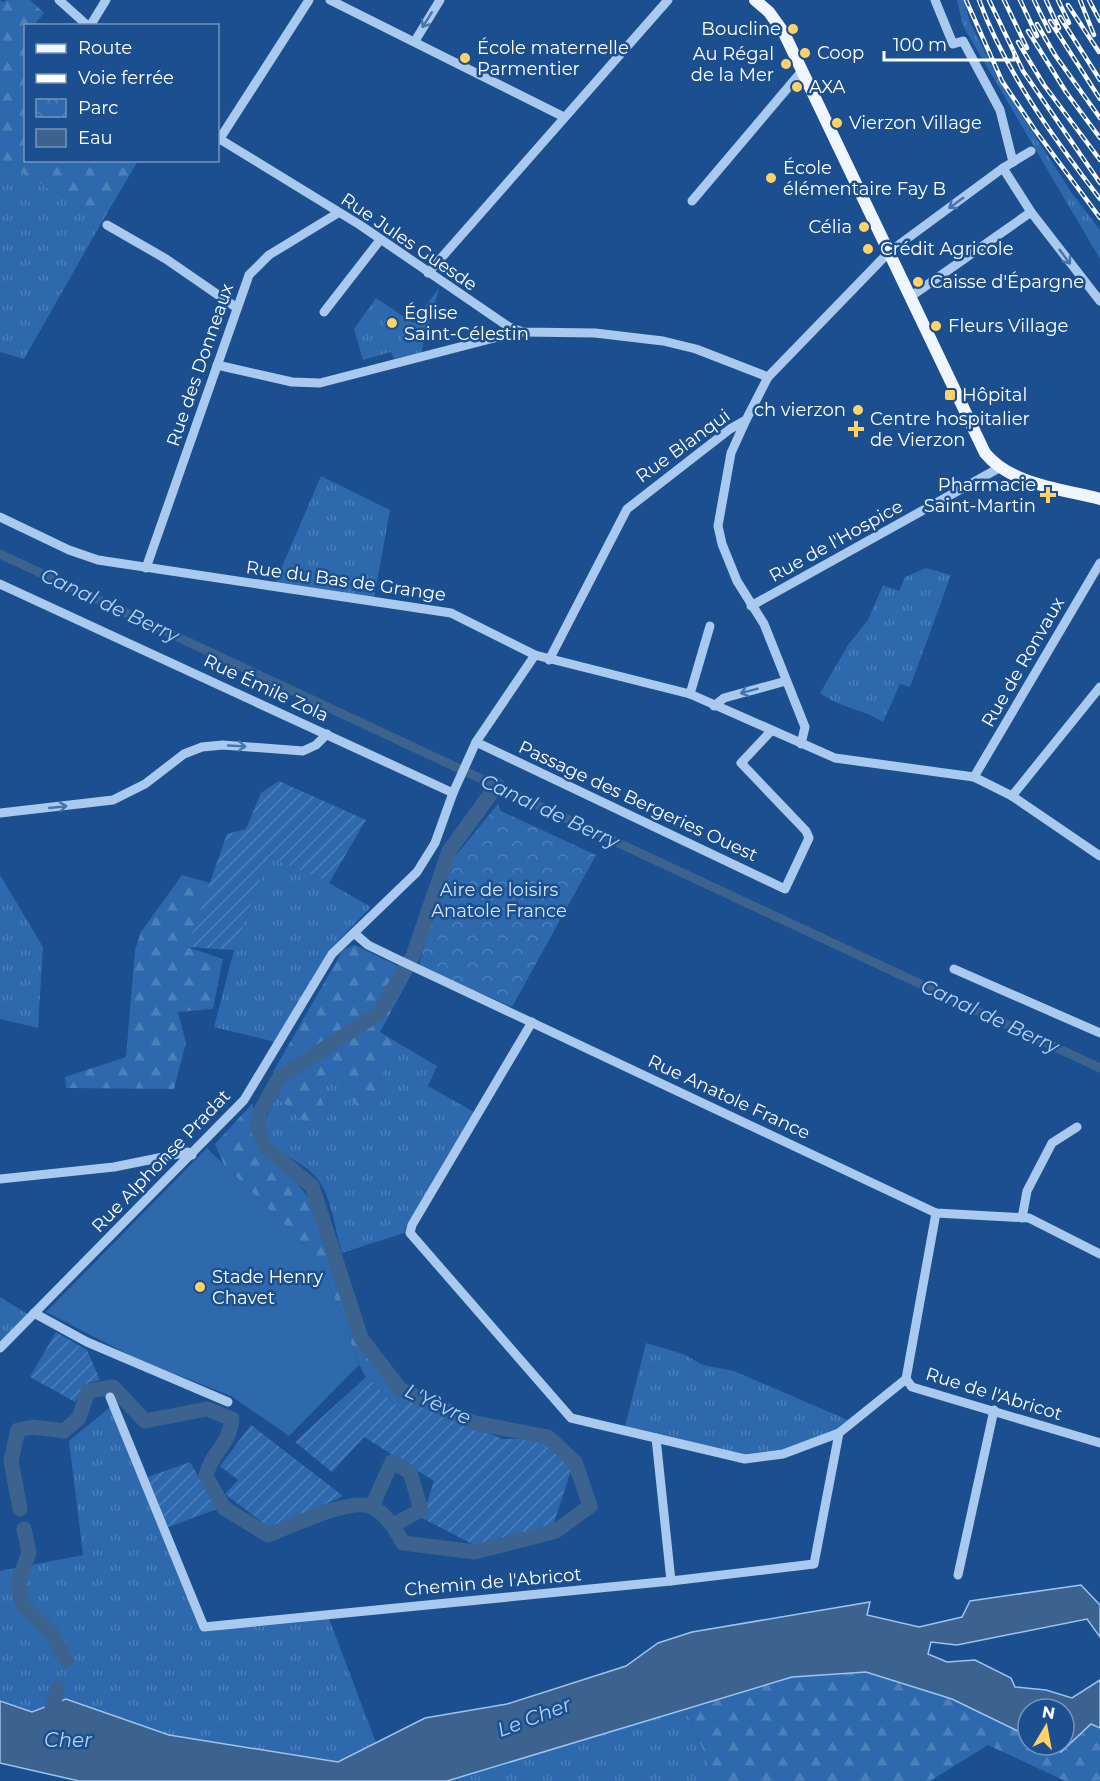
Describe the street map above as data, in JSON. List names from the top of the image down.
{
  "streets": {
    "street": [
      "Rue Jules Guesde",
      "Rue des Donneaux",
      "Rue Blanqui",
      "Rue de l'Hospice",
      "Rue du Bas de Grange",
      "Rue de Ronvaux",
      "Rue Émile Zola",
      "Passage des Bergeries Ouest",
      "Rue Anatole France",
      "Rue Alphonse Pradat",
      "Rue de l'Abricot",
      "Chemin de l'Abricot"
    ]
  },
  "crossings": [
    ["Rue Jules Guesde", "Rue des Donneaux"],
    ["Rue Jules Guesde", "Rue Blanqui"],
    ["Rue des Donneaux", "Rue du Bas de Grange"],
    ["Rue Blanqui", "Rue du Bas de Grange"],
    ["Rue du Bas de Grange", "Rue de Ronvaux"],
    ["Rue du Bas de Grange", "Passage des Bergeries Ouest"],
    ["Rue du Bas de Grange", "Rue Alphonse Pradat"],
    ["Rue Émile Zola", "Rue Alphonse Pradat"],
    ["Passage des Bergeries Ouest", "Rue Alphonse Pradat"],
    ["Rue Anatole France", "Rue Alphonse Pradat"],
    ["Rue Anatole France", "Rue de l'Abricot"]
  ],
  "water": [
    "Canal de Berry",
    "L'Yèvre",
    "Le Cher",
    "Cher"
  ],
  "parks": ["Aire de loisirs Anatole France"],
  "places": {
    "other": [
      "Boucline",
      "Coop",
      "École maternelle Parmentier",
      "Au Régal de la Mer",
      "AXA",
      "Vierzon Village",
      "École élémentaire Fay B",
      "Célia",
      "Crédit Agricole",
      "Caisse d'Épargne",
      "Église Saint-Célestin",
      "Fleurs Village",
      "ch vierzon",
      "Stade Henry Chavet"
    ],
    "transit": ["Hôpital"],
    "health": ["Centre hospitalier de Vierzon", "Pharmacie Saint-Martin"]
  },
  "legend": [
    "Route",
    "Voie ferrée",
    "Parc",
    "Eau"
  ],
  "scale_bar": "100 m",
  "north": "top"
}
